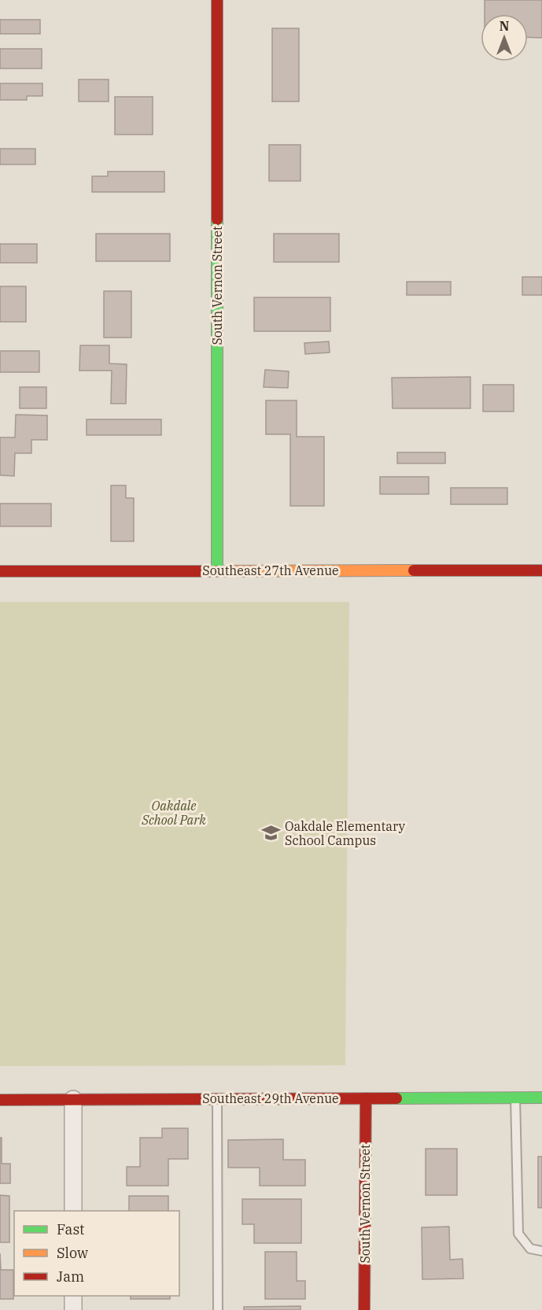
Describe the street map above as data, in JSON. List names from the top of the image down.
{
  "streets": {
    "street": ["South Vernon Street", "Southeast 27th Avenue", "Southeast 29th Avenue"]
  },
  "crossings": [
    ["South Vernon Street", "Southeast 27th Avenue"],
    ["South Vernon Street", "Southeast 29th Avenue"]
  ],
  "parks": ["Oakdale School Park"],
  "places": {
    "school or university": ["Oakdale Elementary School Campus"]
  },
  "legend": ["Fast", "Slow", "Jam"],
  "north": "top"
}
